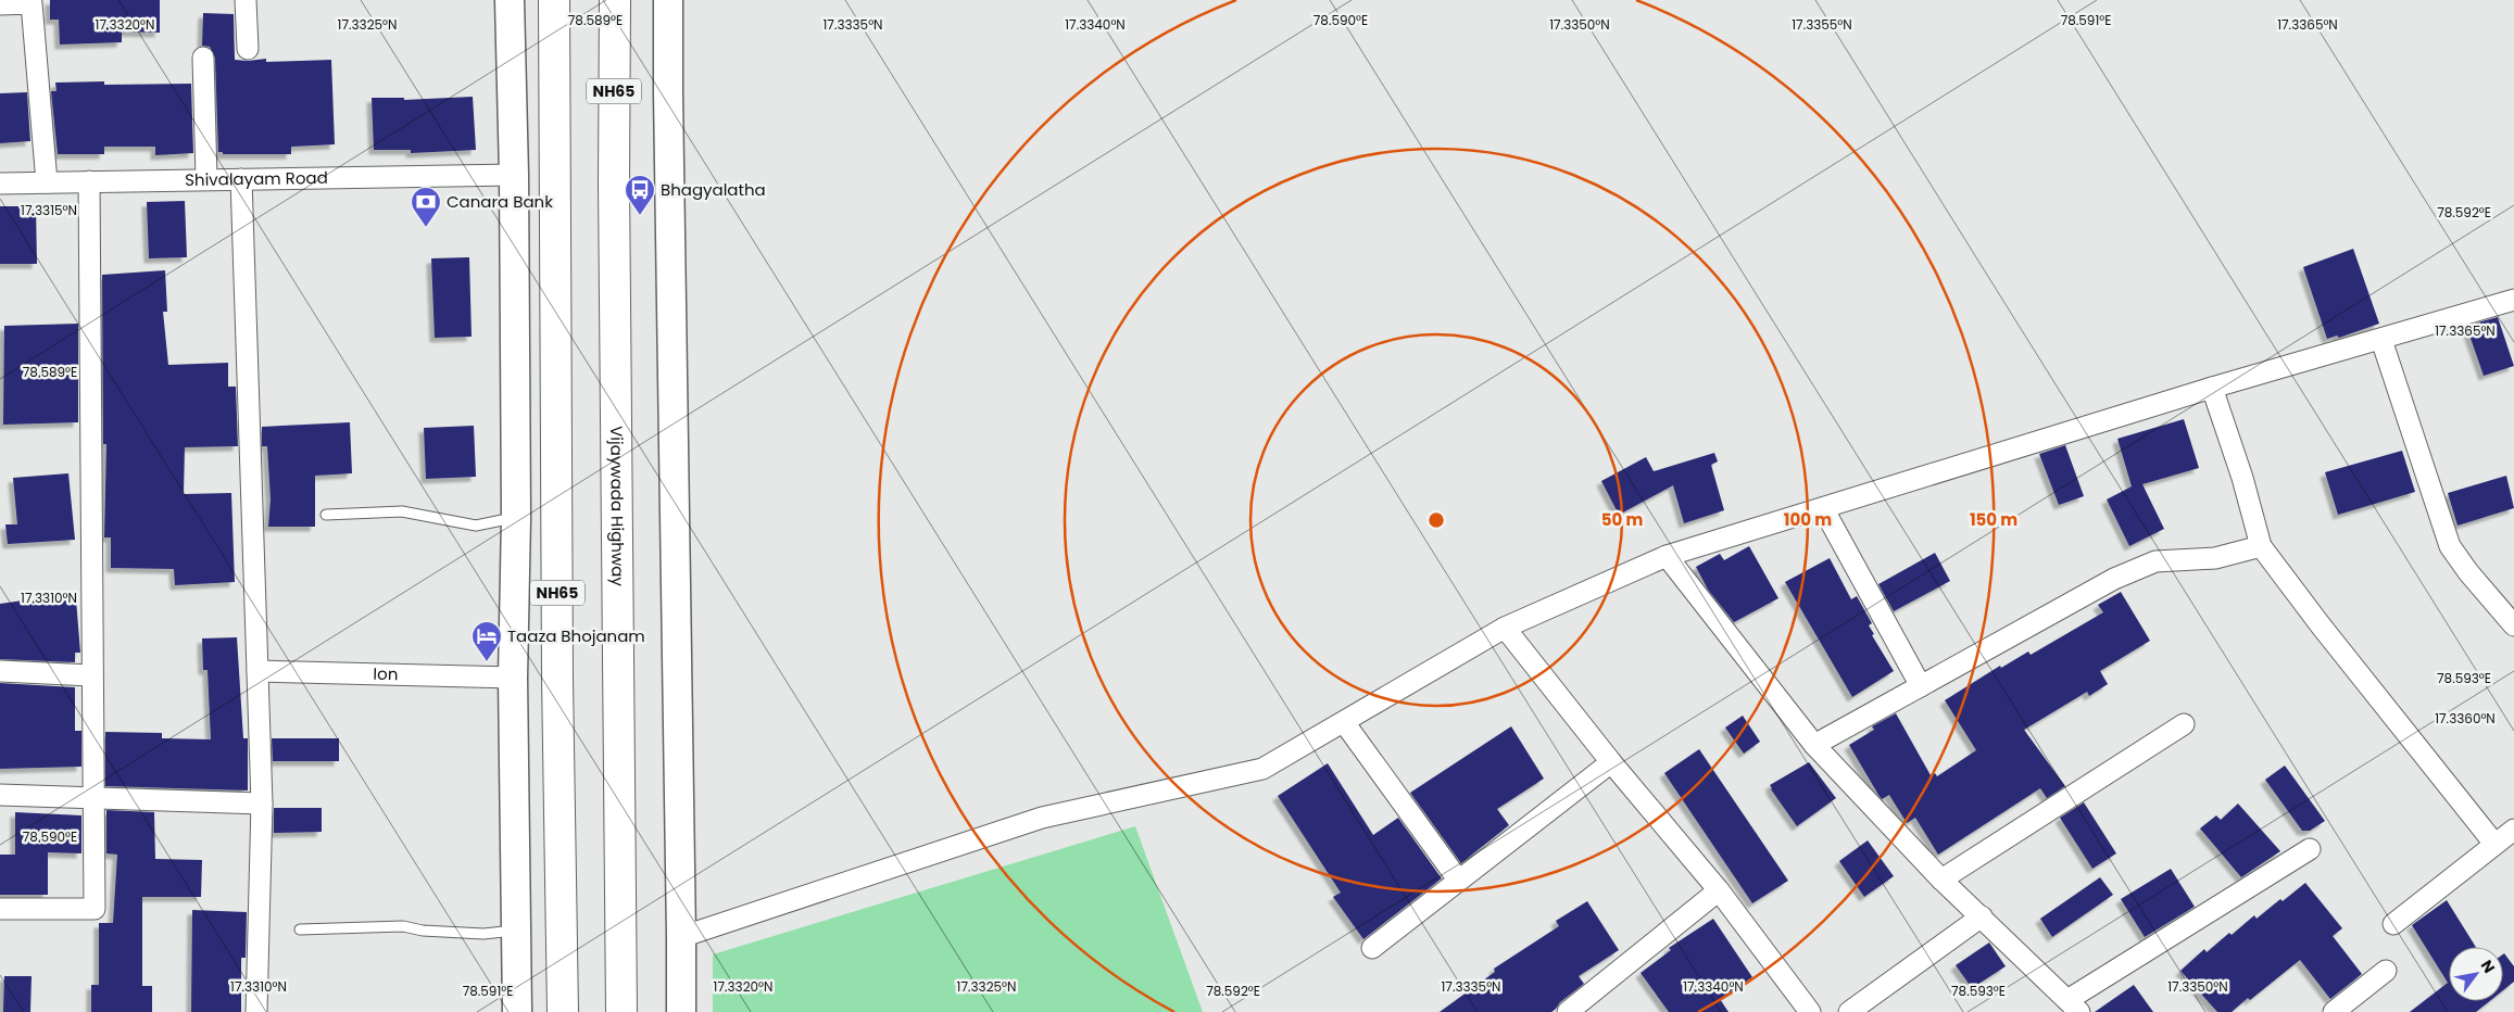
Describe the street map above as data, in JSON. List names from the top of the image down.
{
  "streets": {
    "highway": ["NH65", "Vijaywada Highway"],
    "street": ["Shivalayam Road", "Ion"]
  },
  "places": {
    "bus stop": ["Bhagyalatha"],
    "bank": ["Canara Bank"],
    "hotel": ["Taaza Bhojanam"]
  },
  "north": "top right",
  "coordinates": [
    "78.589°E",
    "78.590°E",
    "78.591°E",
    "17.3320°N",
    "17.3325°N",
    "17.3335°N",
    "17.3340°N",
    "17.3350°N",
    "17.3355°N",
    "17.3365°N",
    "17.3315°N",
    "78.592°E",
    "17.3310°N",
    "78.593°E",
    "17.3360°N"
  ],
  "rings": ["50 m", "100 m", "150 m"]
}
